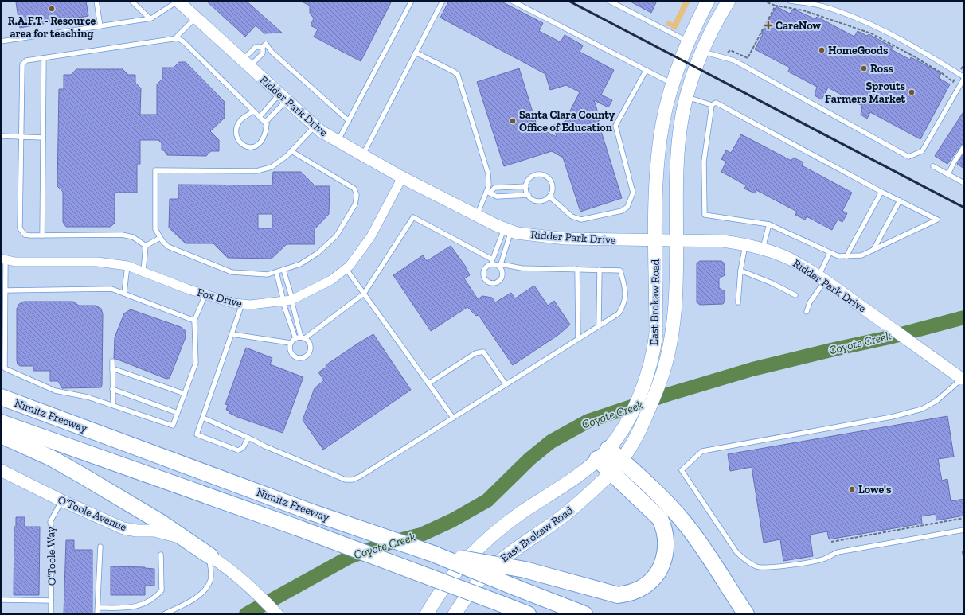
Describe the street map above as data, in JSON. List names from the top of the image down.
{
  "streets": {
    "highway": ["Nimitz Freeway"],
    "main road": ["East Brokaw Road"],
    "street": ["Ridder Park Drive", "Fox Drive", "O’Toole Avenue"],
    "lane": ["O’Toole Way"]
  },
  "crossings": [
    ["Ridder Park Drive", "Fox Drive"],
    ["Ridder Park Drive", "East Brokaw Road"],
    ["O’Toole Avenue", "O’Toole Way"]
  ],
  "water": ["Coyote Creek"],
  "places": {
    "other": [
      "R.A.F.T - Resource area for teaching",
      "HomeGoods",
      "Ross",
      "Sprouts Farmers Market",
      "Santa Clara County Office of Education",
      "Lowe's"
    ],
    "health": ["CareNow"]
  }
}
